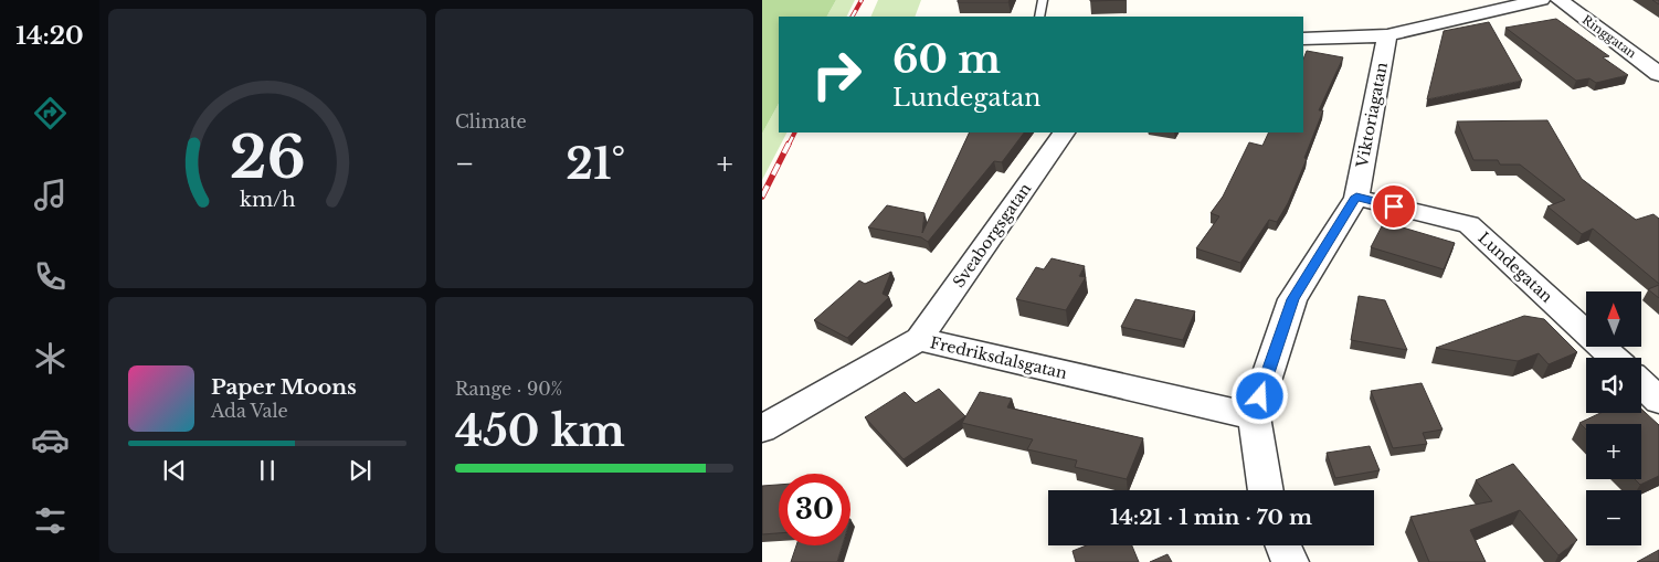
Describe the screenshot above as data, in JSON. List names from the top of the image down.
{
  "streets": {
    "street": [
      "Ringgatan",
      "Viktoriagatan",
      "Sveaborgsgatan",
      "Lundegatan",
      "Fredriksdalsgatan"
    ]
  },
  "crossings": [
    ["Viktoriagatan", "Lundegatan"],
    ["Viktoriagatan", "Fredriksdalsgatan"],
    ["Sveaborgsgatan", "Fredriksdalsgatan"]
  ],
  "north": "top",
  "page": {
    "tabs": "14:20",
    "tile": [
      "Climate",
      ["Range · 90%", "450 km"]
    ],
    "turn": ["60 m", "Lundegatan"],
    "heat": ["−", "21°", "+"],
    "map_buttons": ["+", "−"],
    "song": ["Paper Moons", "Ada Vale"],
    "limit": "30",
    "trip": "14:21 · 1 min · 70 m",
    "gauge": ["26", "km/h"]
  }
}
